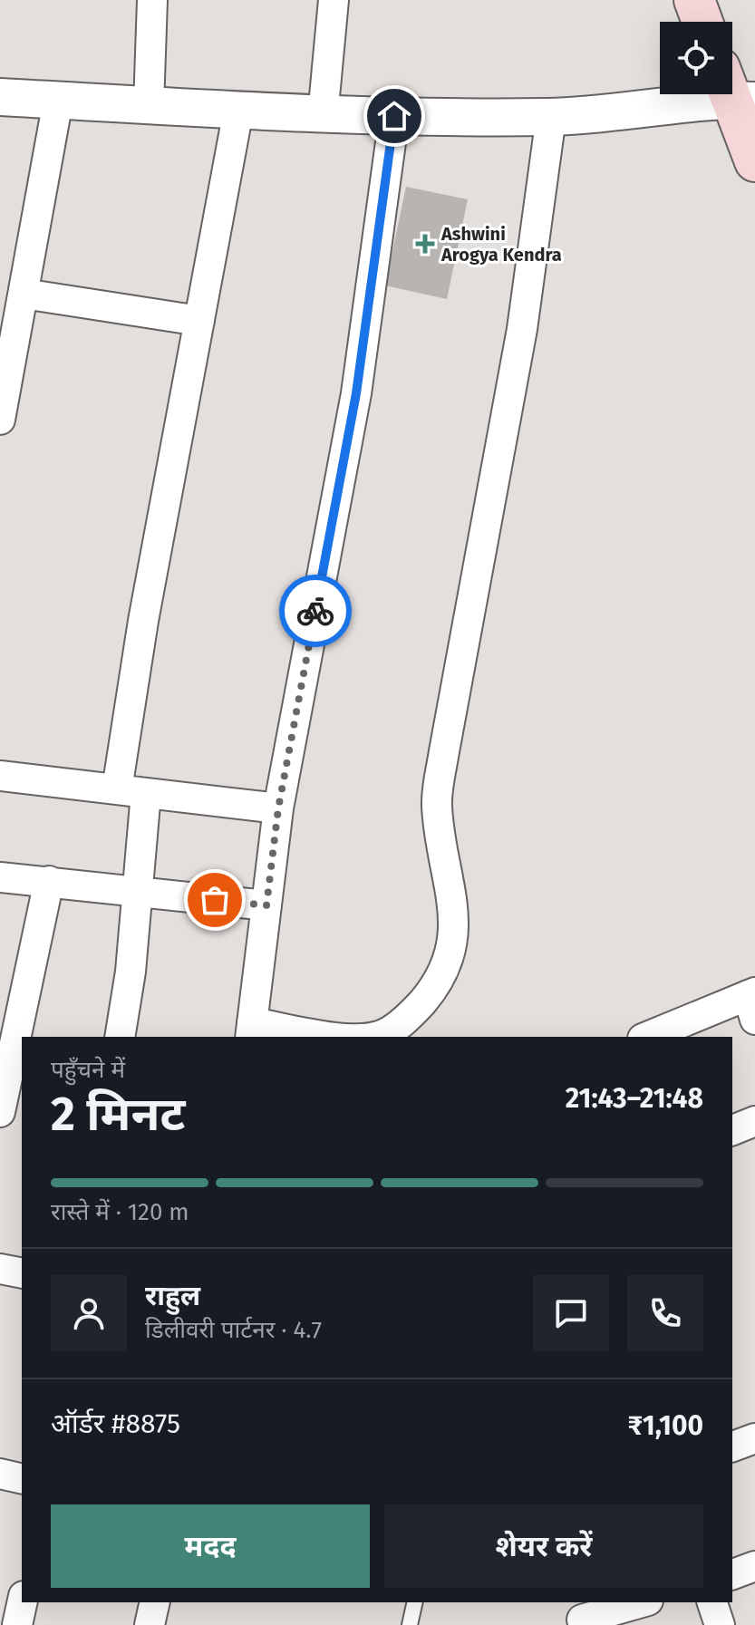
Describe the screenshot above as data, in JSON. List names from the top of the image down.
{
  "places": {
    "health": ["Ashwini Arogya Kendra"]
  },
  "page": {
    "heading": ["2 मिनट", "पहुँचने में", "21:43–21:48"],
    "panel": [
      "राहुल",
      "डिलीवरी पार्टनर · 4.7",
      "ऑर्डर #8875",
      "₹1,100"
    ],
    "bar": "रास्ते में · 120 m",
    "buttons": ["मदद", "शेयर करें"]
  }
}
